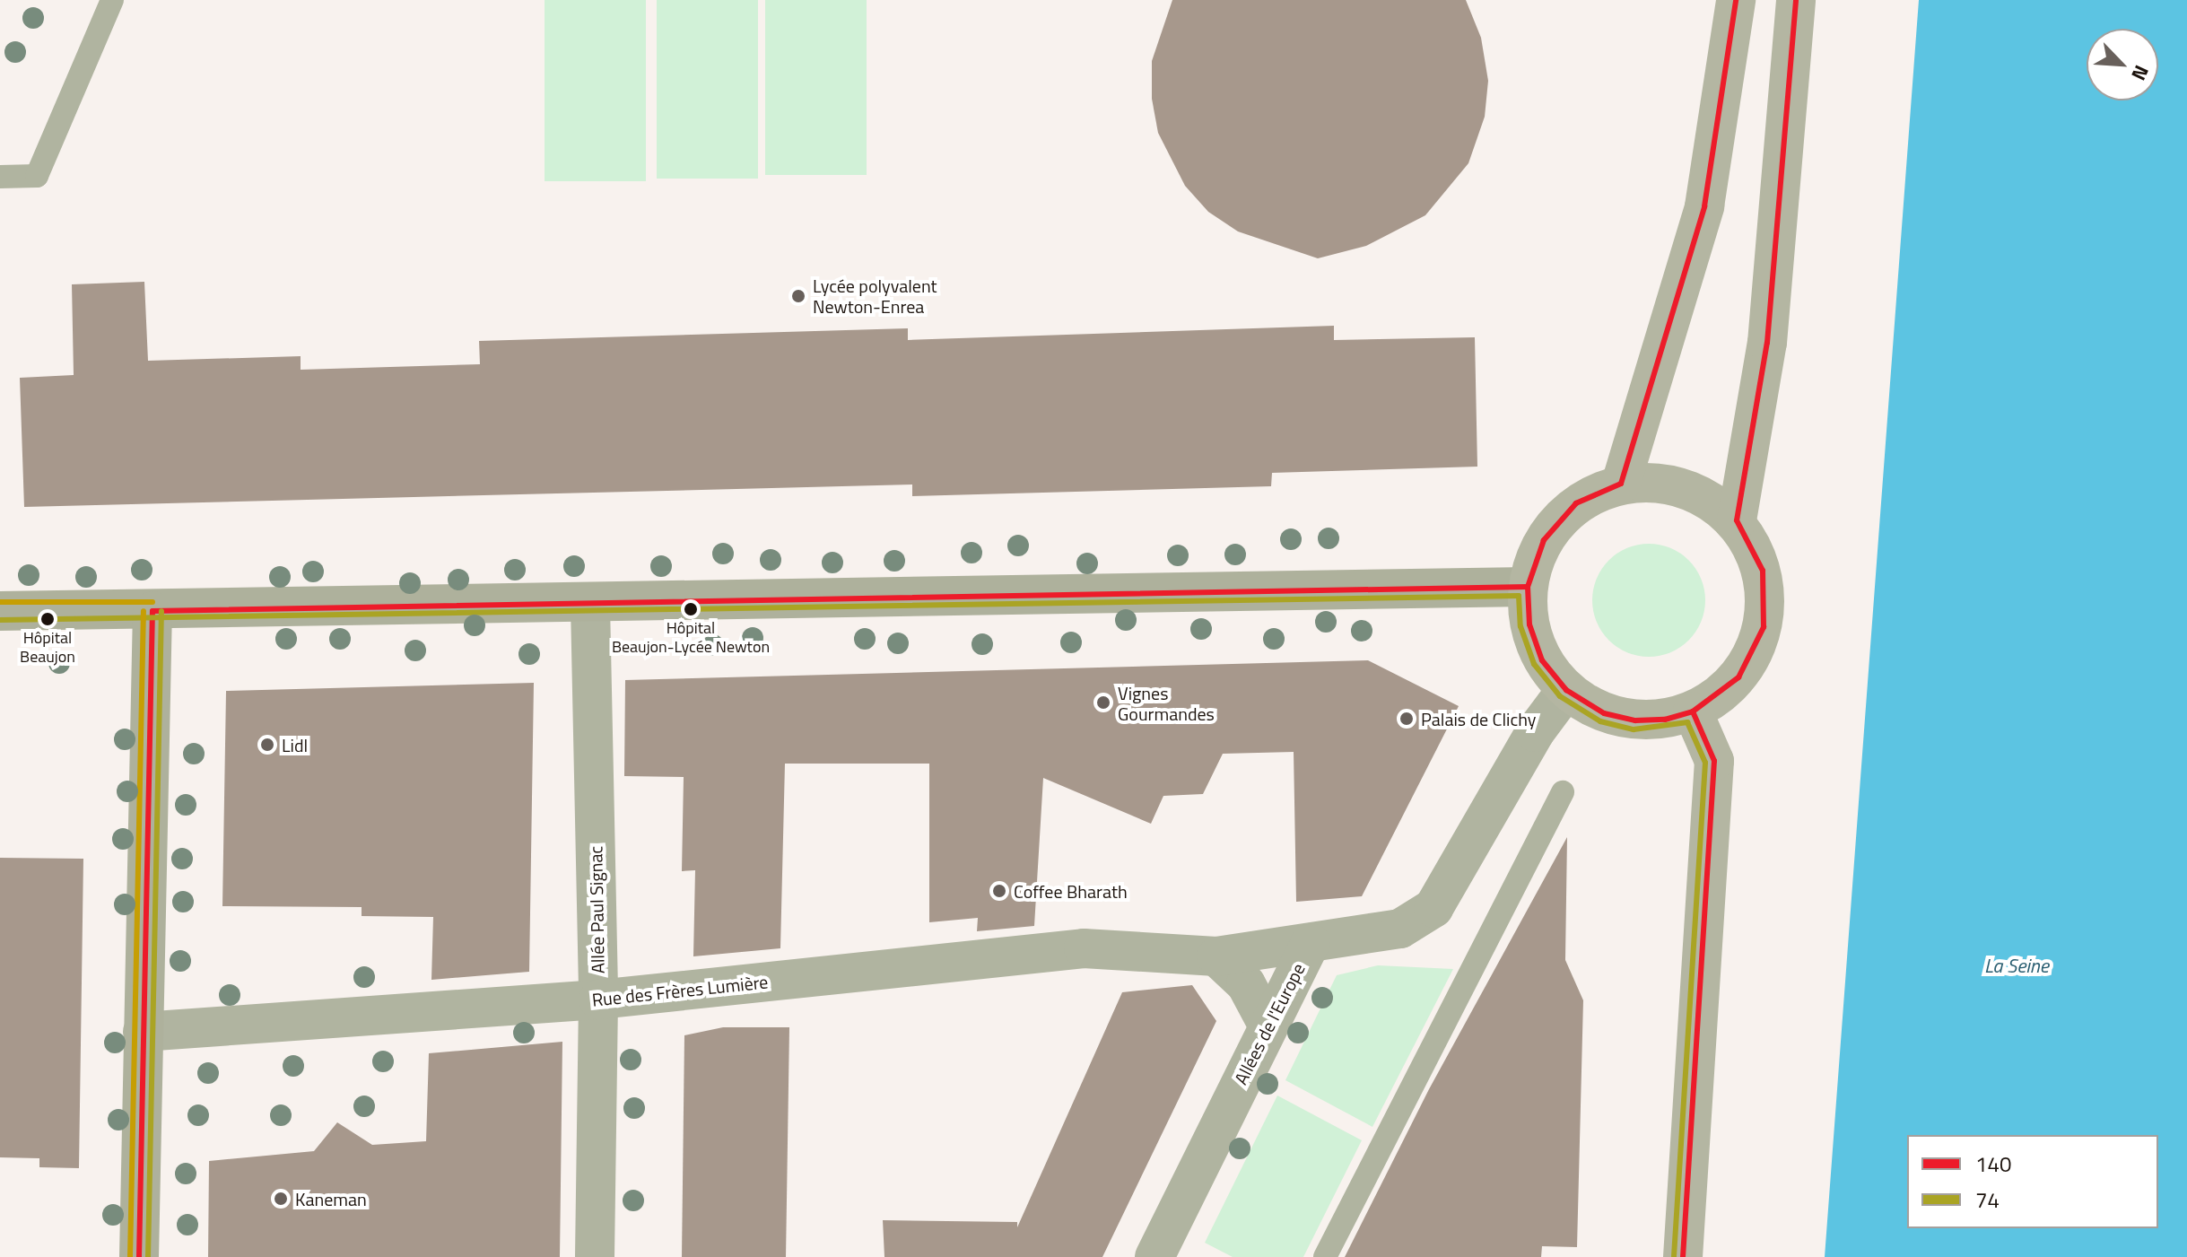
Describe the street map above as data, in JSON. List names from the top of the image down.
{
  "streets": {
    "street": ["Allée Paul Signac", "Rue des Frères Lumière", "Allées de l'Europe"]
  },
  "crossings": [
    ["Allée Paul Signac", "Rue des Frères Lumière"],
    ["Rue des Frères Lumière", "Allées de l'Europe"]
  ],
  "water": ["La Seine"],
  "places": [
    "Lycée polyvalent Newton-Enrea",
    "Hôpital Beaujon-Lycée Newton",
    "Hôpital Beaujon",
    "Vignes Gourmandes",
    "Palais de Clichy",
    "Lidl",
    "Coffee Bharath",
    "Kaneman"
  ],
  "lines": ["transit line 140", "transit line 74"],
  "legend": ["140", "74"],
  "north": "bottom right"
}
